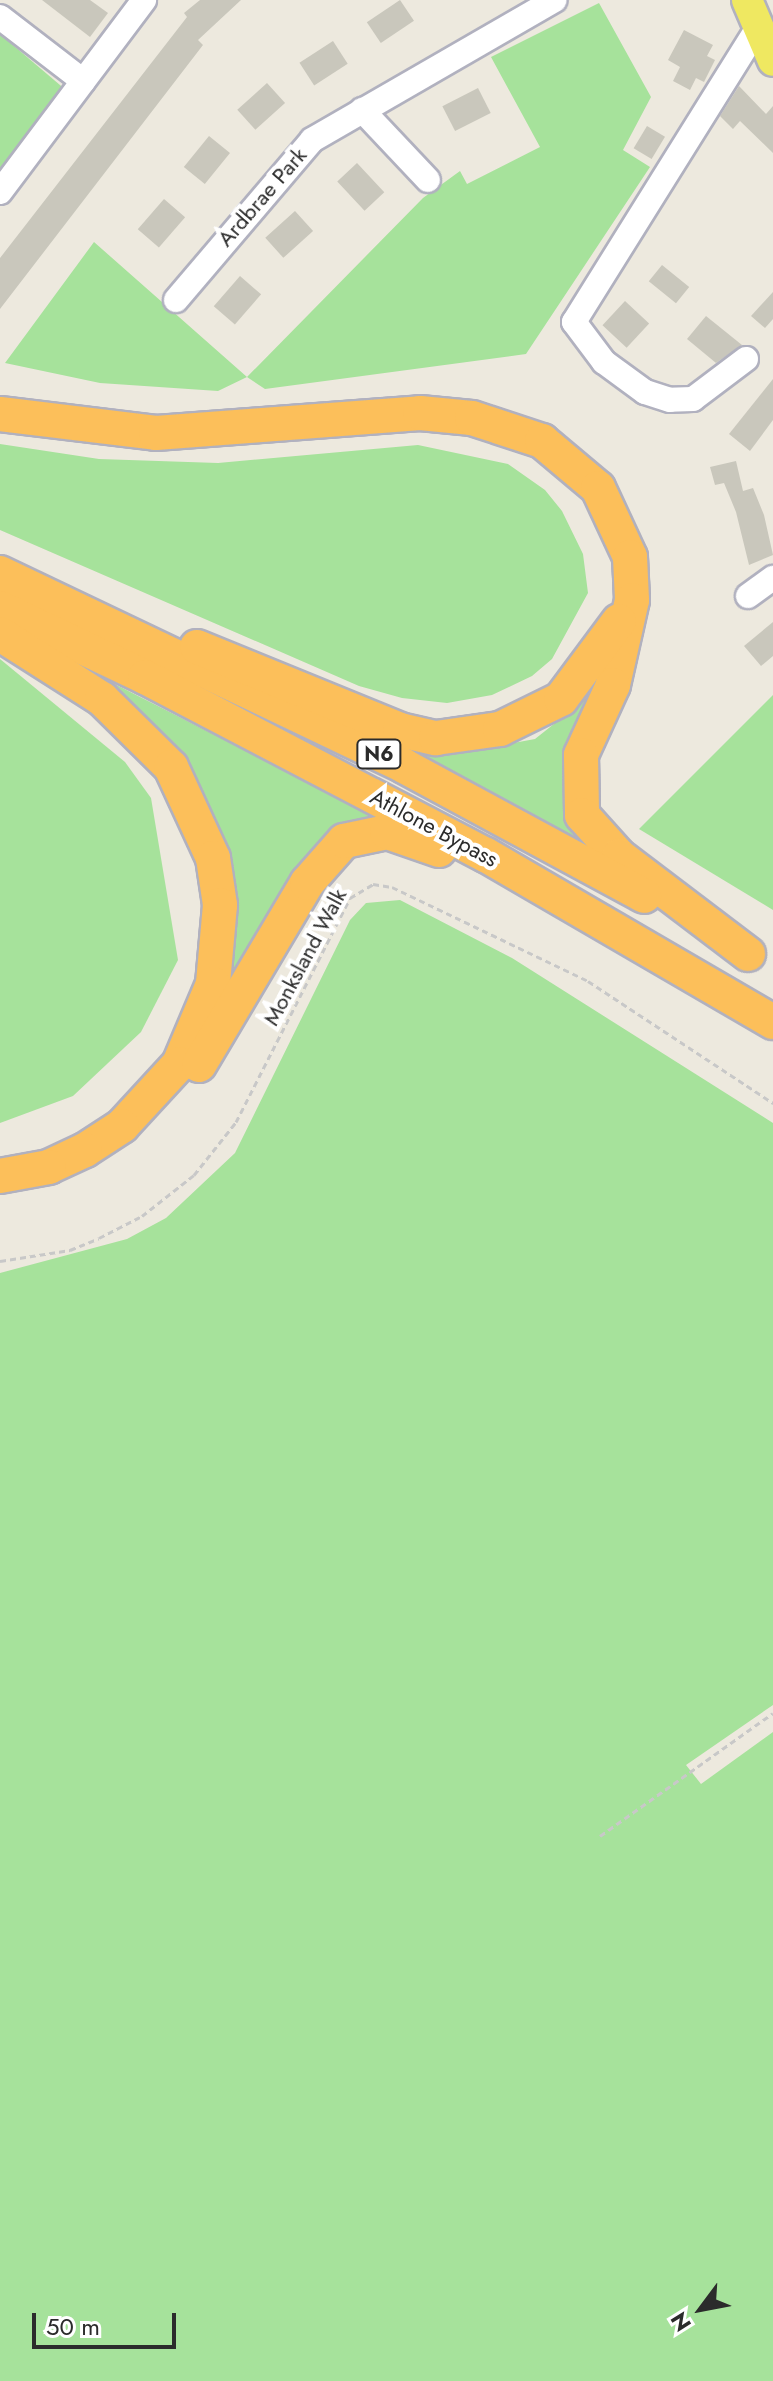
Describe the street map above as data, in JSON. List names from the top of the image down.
{
  "streets": {
    "highway": ["N6", "Athlone Bypass"],
    "street": ["Ardbrae Park"],
    "path": ["Monksland Walk"]
  },
  "scale_bar": "50 m",
  "north": "bottom left"
}
